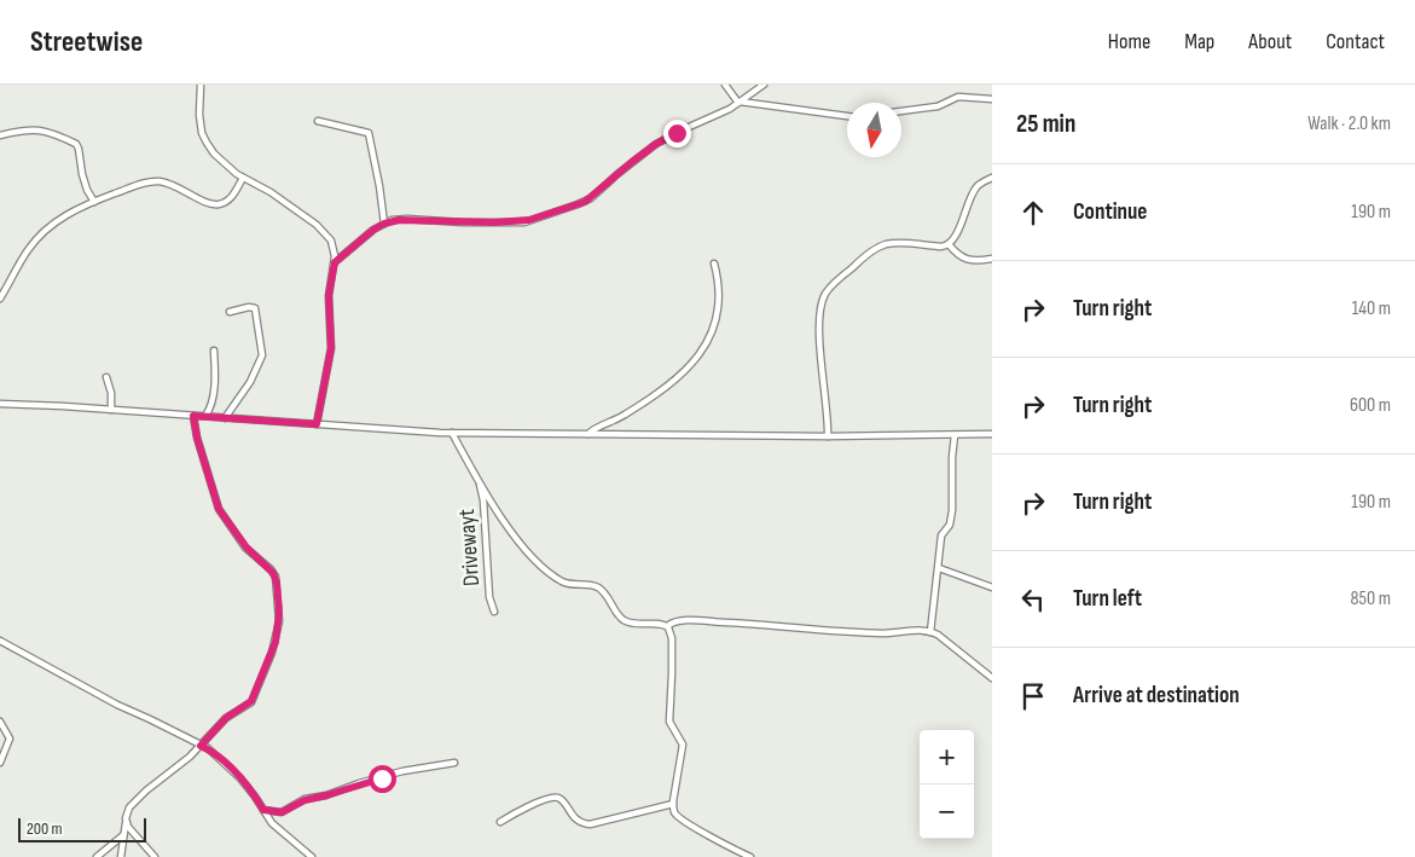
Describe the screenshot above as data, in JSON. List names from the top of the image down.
{
  "streets": {
    "street": ["Drivewayt"]
  },
  "scale_bar": "200 m",
  "north": "bottom",
  "page": {
    "header": "Streetwise",
    "nav": [
      "Home",
      "Map",
      "About",
      "Contact"
    ],
    "heading": ["25 min", "Walk · 2.0 km"],
    "list": [
      ["Continue", "190 m"],
      ["Turn right", "140 m"],
      ["Turn right", "600 m"],
      ["Turn right", "190 m"],
      ["Turn left", "850 m"],
      "Arrive at destination"
    ],
    "map_buttons": ["+", "−"],
    "scale": "200 m"
  }
}
